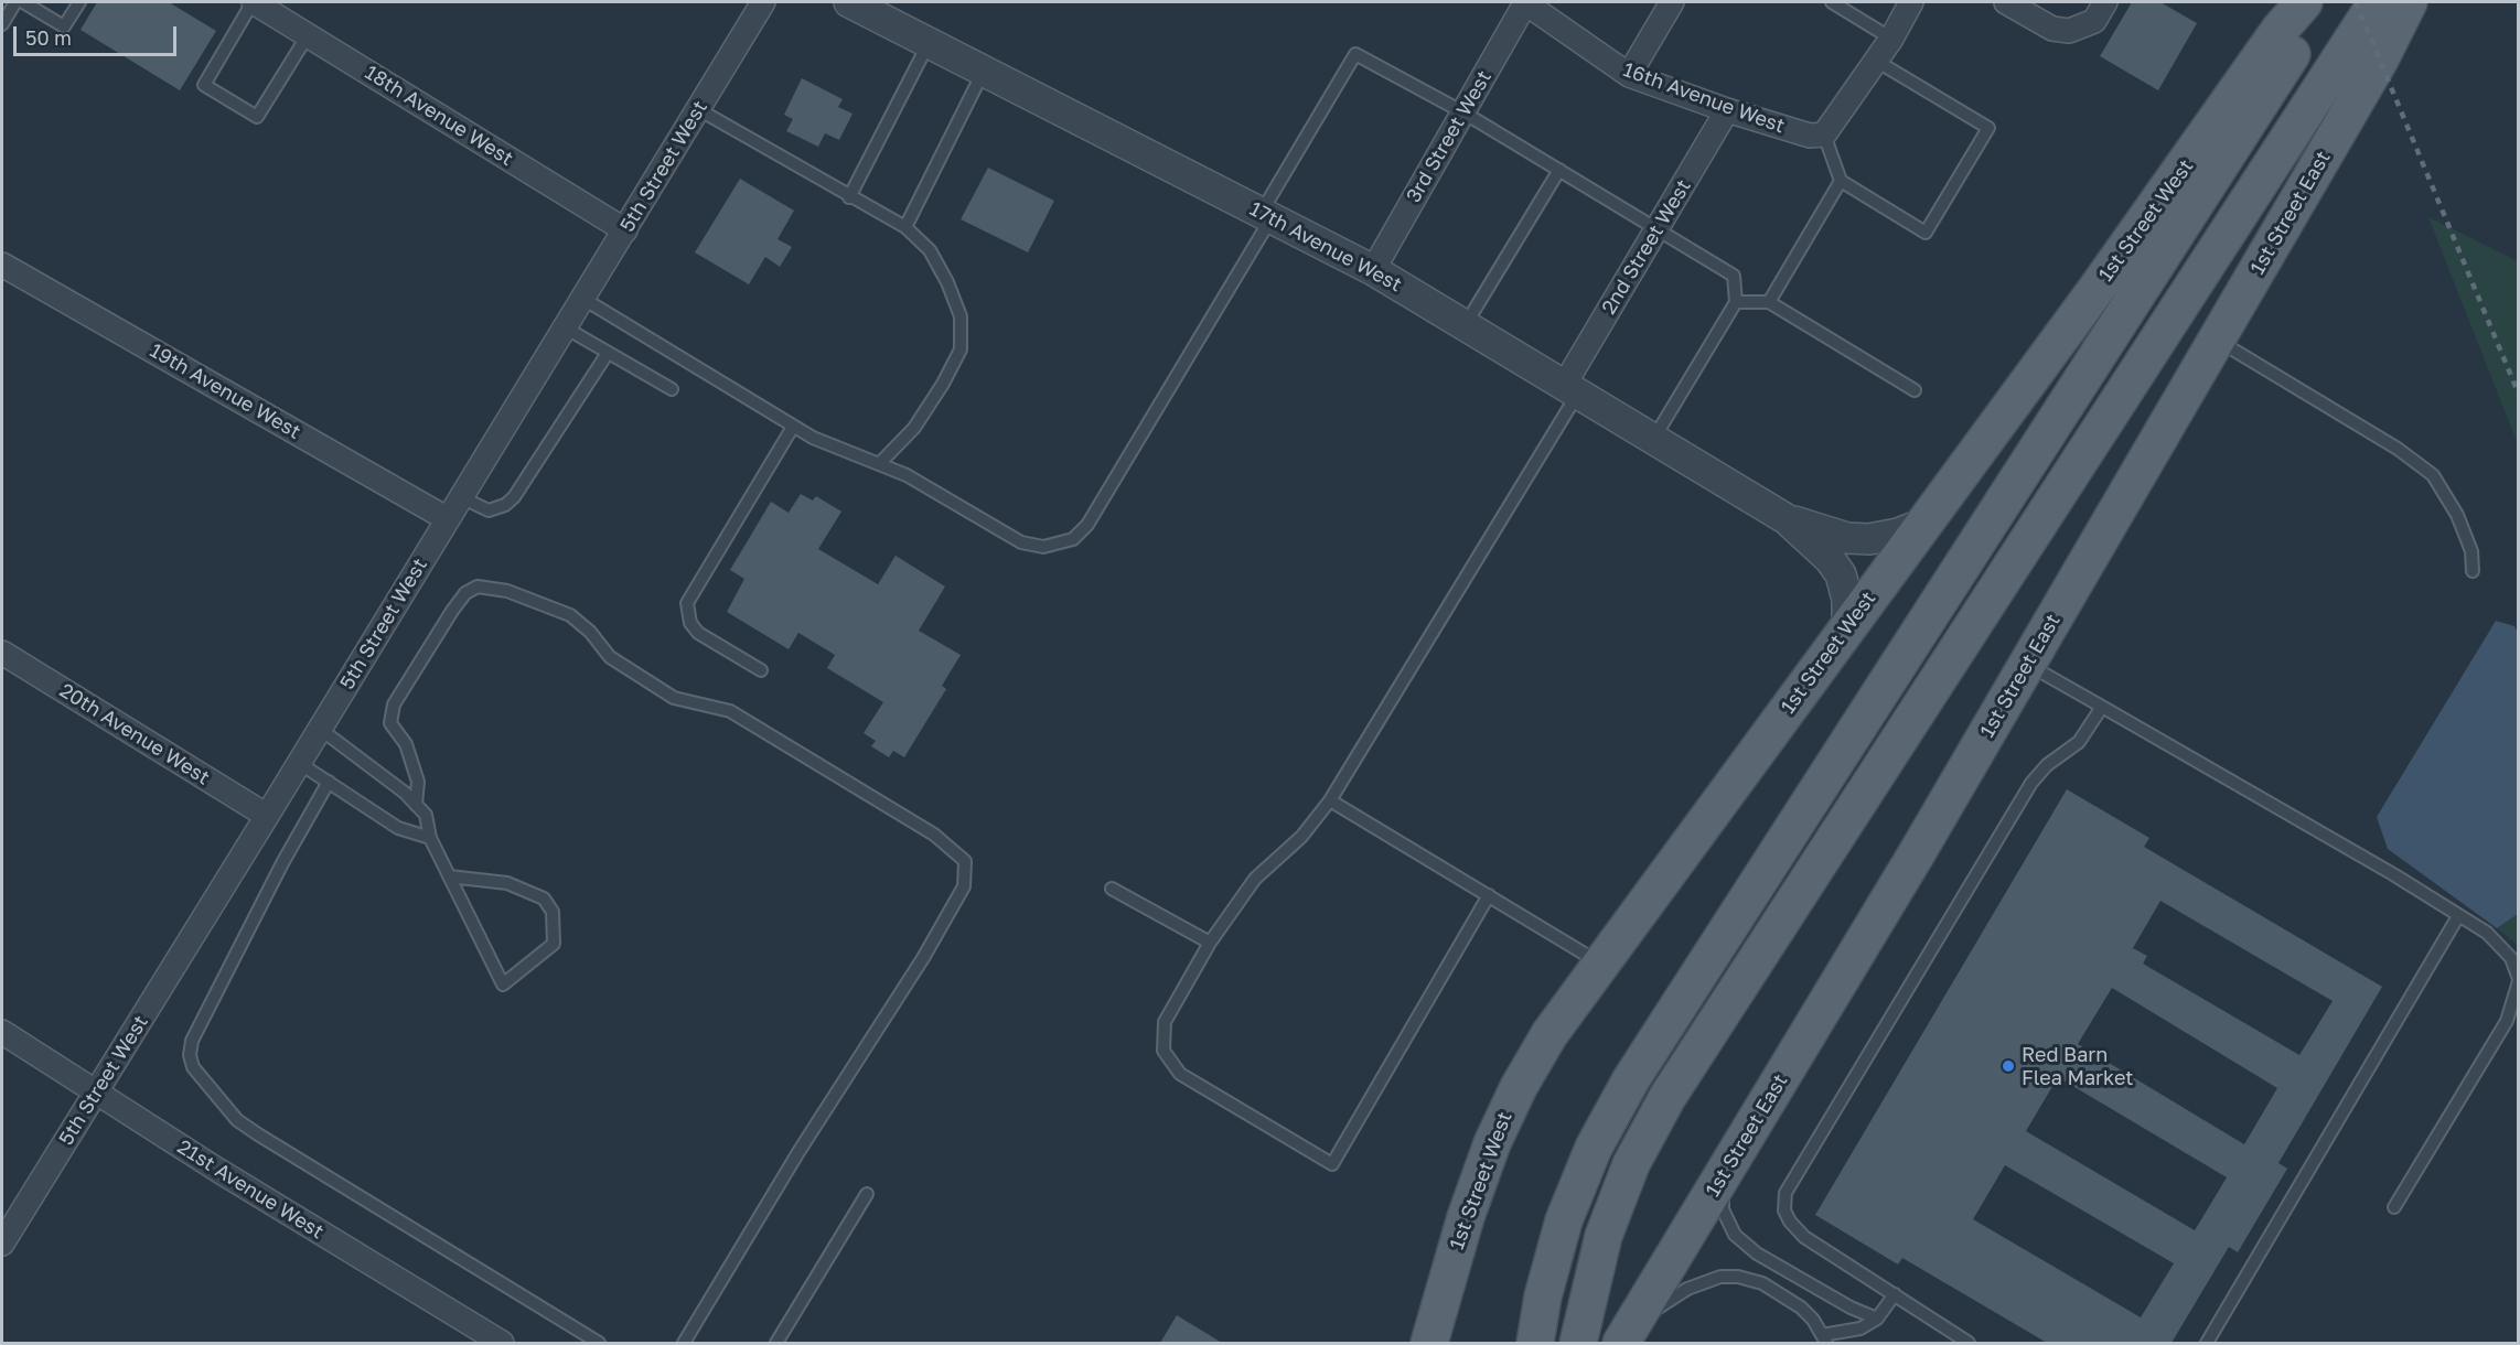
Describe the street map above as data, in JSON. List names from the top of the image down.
{
  "streets": {
    "main road": ["1st Street East", "1st Street West"],
    "street": [
      "16th Avenue West",
      "18th Avenue West",
      "3rd Street West",
      "5th Street West",
      "17th Avenue West",
      "2nd Street West",
      "19th Avenue West",
      "20th Avenue West",
      "21st Avenue West"
    ]
  },
  "crossings": [
    ["16th Avenue West", "3rd Street West"],
    ["16th Avenue West", "2nd Street West"],
    ["18th Avenue West", "5th Street West"],
    ["3rd Street West", "17th Avenue West"],
    ["5th Street West", "19th Avenue West"],
    ["5th Street West", "20th Avenue West"],
    ["5th Street West", "21st Avenue West"],
    ["1st Street West", "17th Avenue West"],
    ["17th Avenue West", "2nd Street West"]
  ],
  "places": ["Red Barn Flea Market"],
  "scale_bar": "50 m"
}
